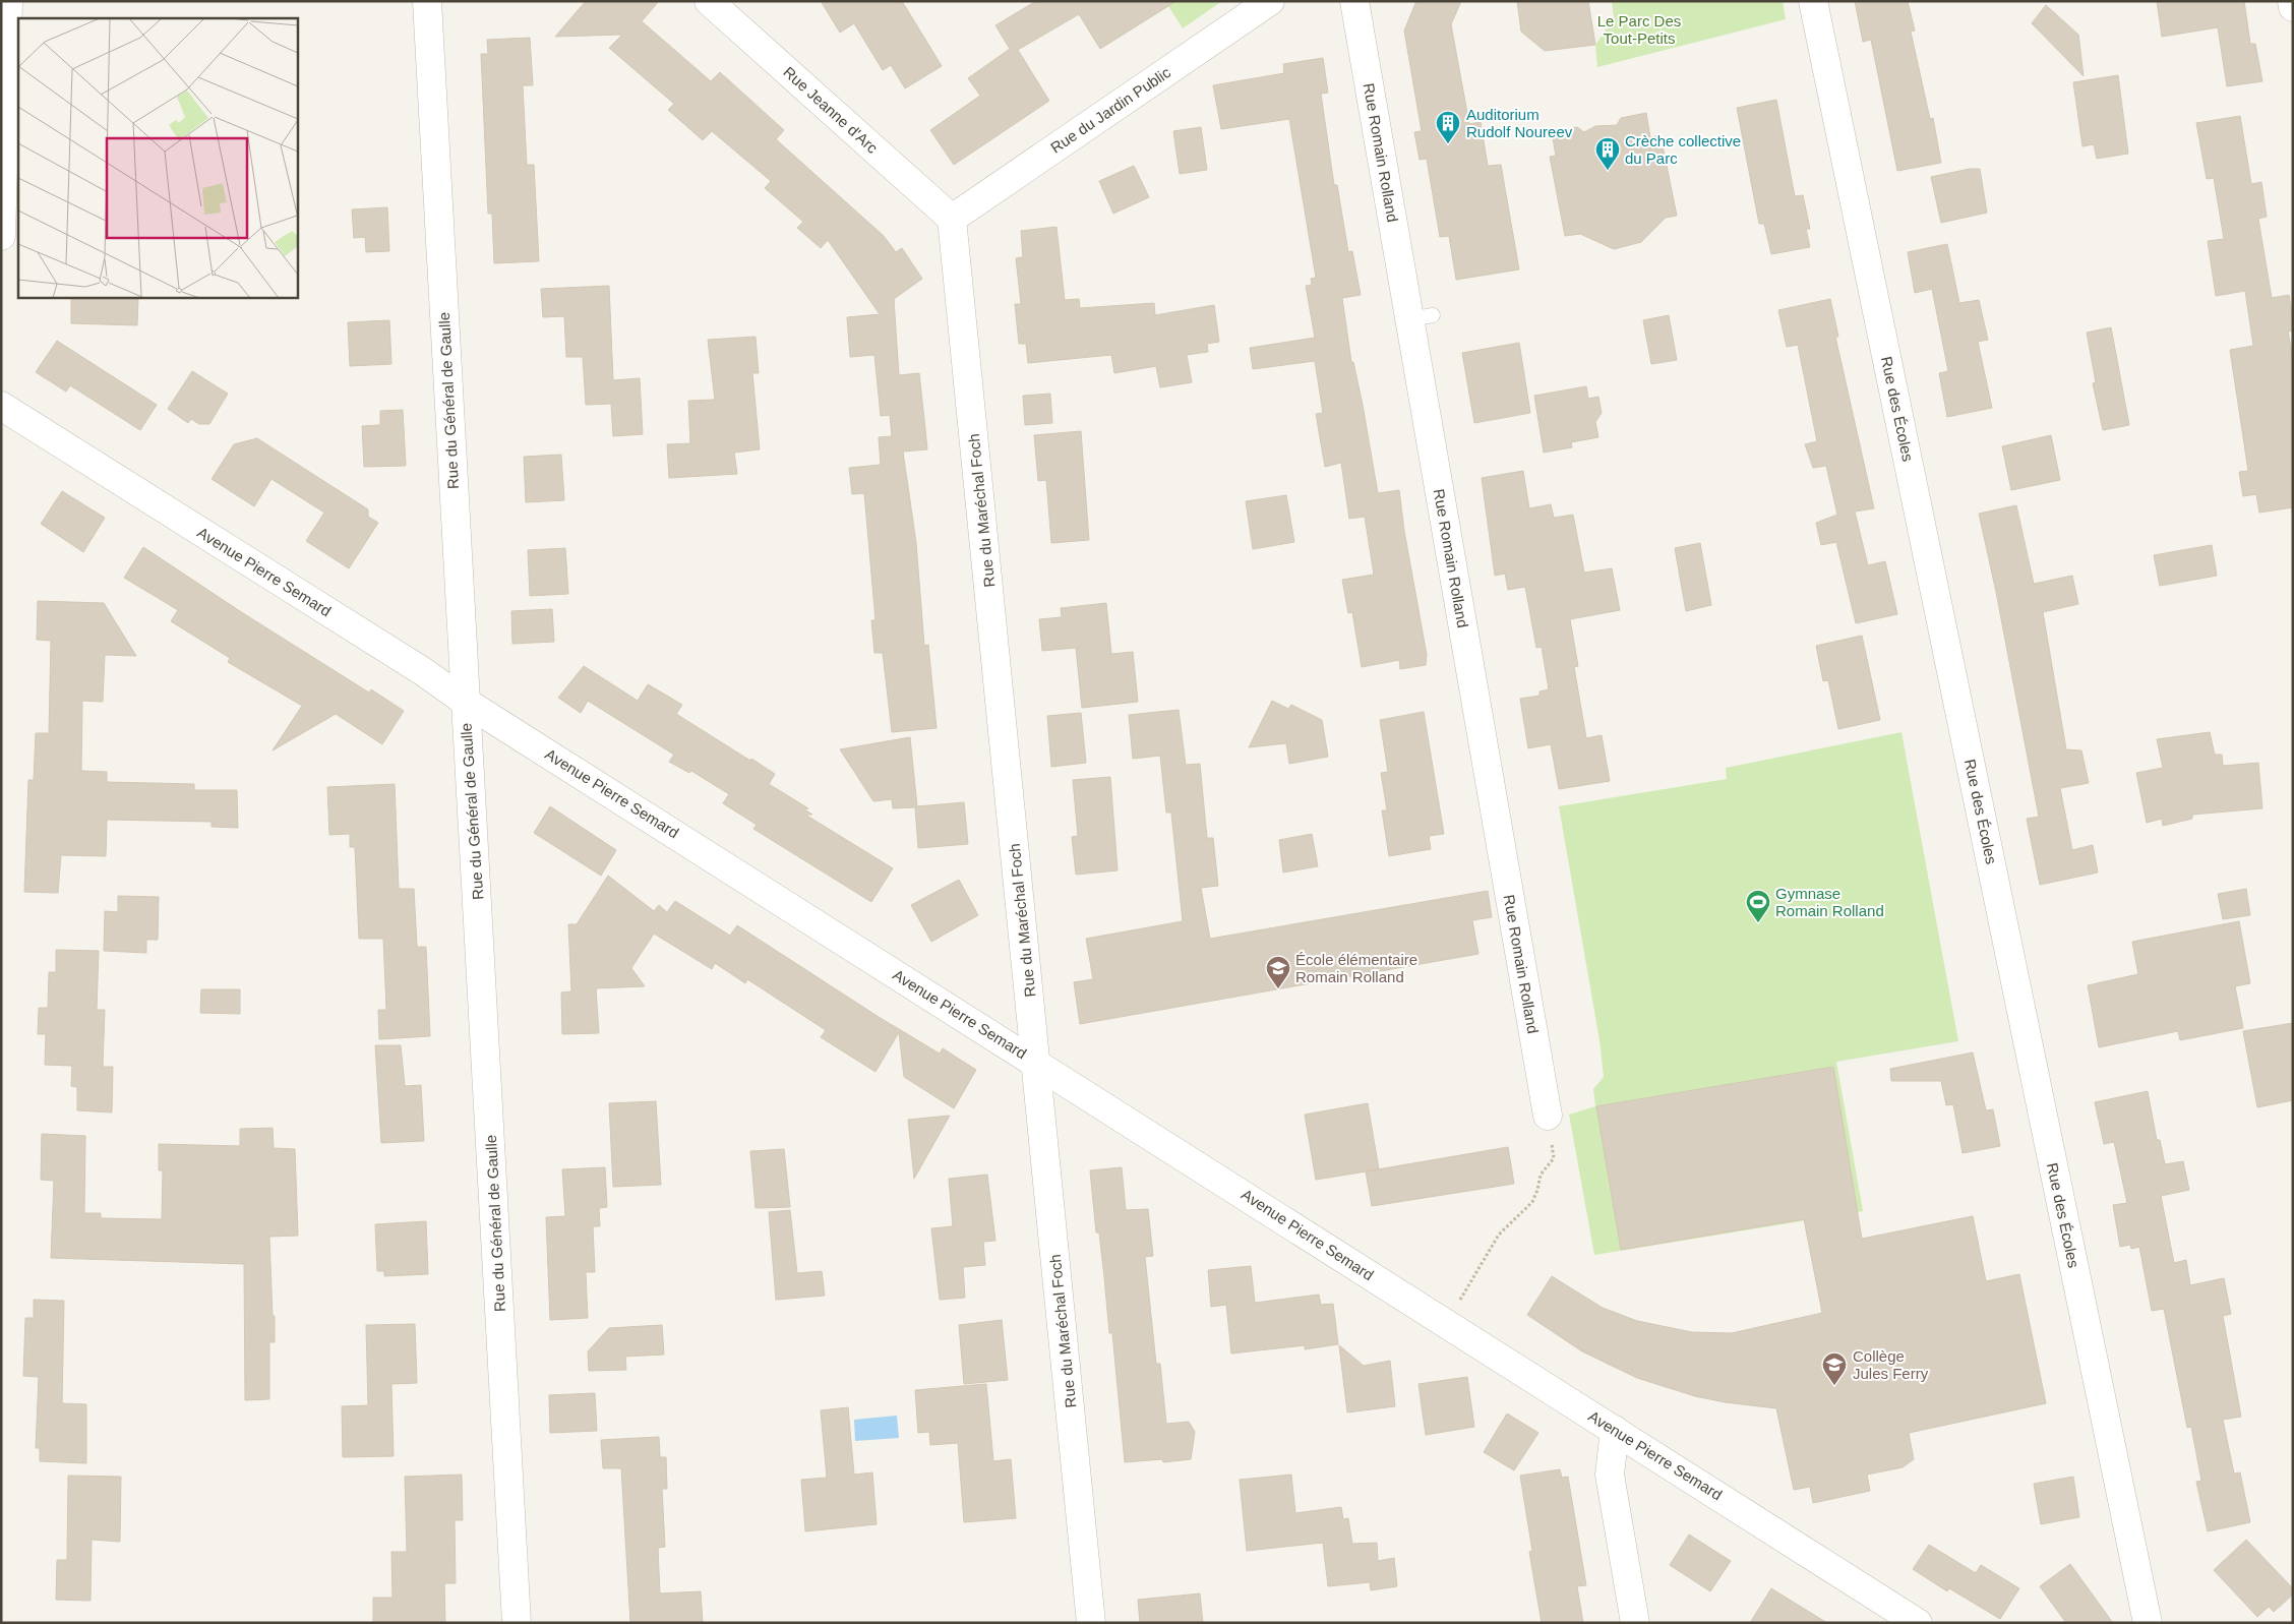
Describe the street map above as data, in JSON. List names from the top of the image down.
{
  "streets": {
    "street": [
      "Rue Jeanne d'Arc",
      "Rue du Jardin Public",
      "Rue Romain Rolland",
      "Rue du Général de Gaulle",
      "Rue des Écoles",
      "Rue du Maréchal Foch",
      "Avenue Pierre Semard"
    ]
  },
  "crossings": [
    ["Rue Jeanne d'Arc", "Rue du Jardin Public"],
    ["Rue Jeanne d'Arc", "Rue du Maréchal Foch"],
    ["Rue du Jardin Public", "Rue du Maréchal Foch"],
    ["Rue du Général de Gaulle", "Avenue Pierre Semard"],
    ["Rue du Maréchal Foch", "Avenue Pierre Semard"]
  ],
  "parks": ["Le Parc Des Tout-Petits"],
  "places": {
    "building": ["Auditorium Rudolf Noureev", "Crèche collective du Parc"],
    "sports": ["Gymnase Romain Rolland"],
    "school or university": ["École élémentaire Romain Rolland", "Collège Jules Ferry"]
  }
}
